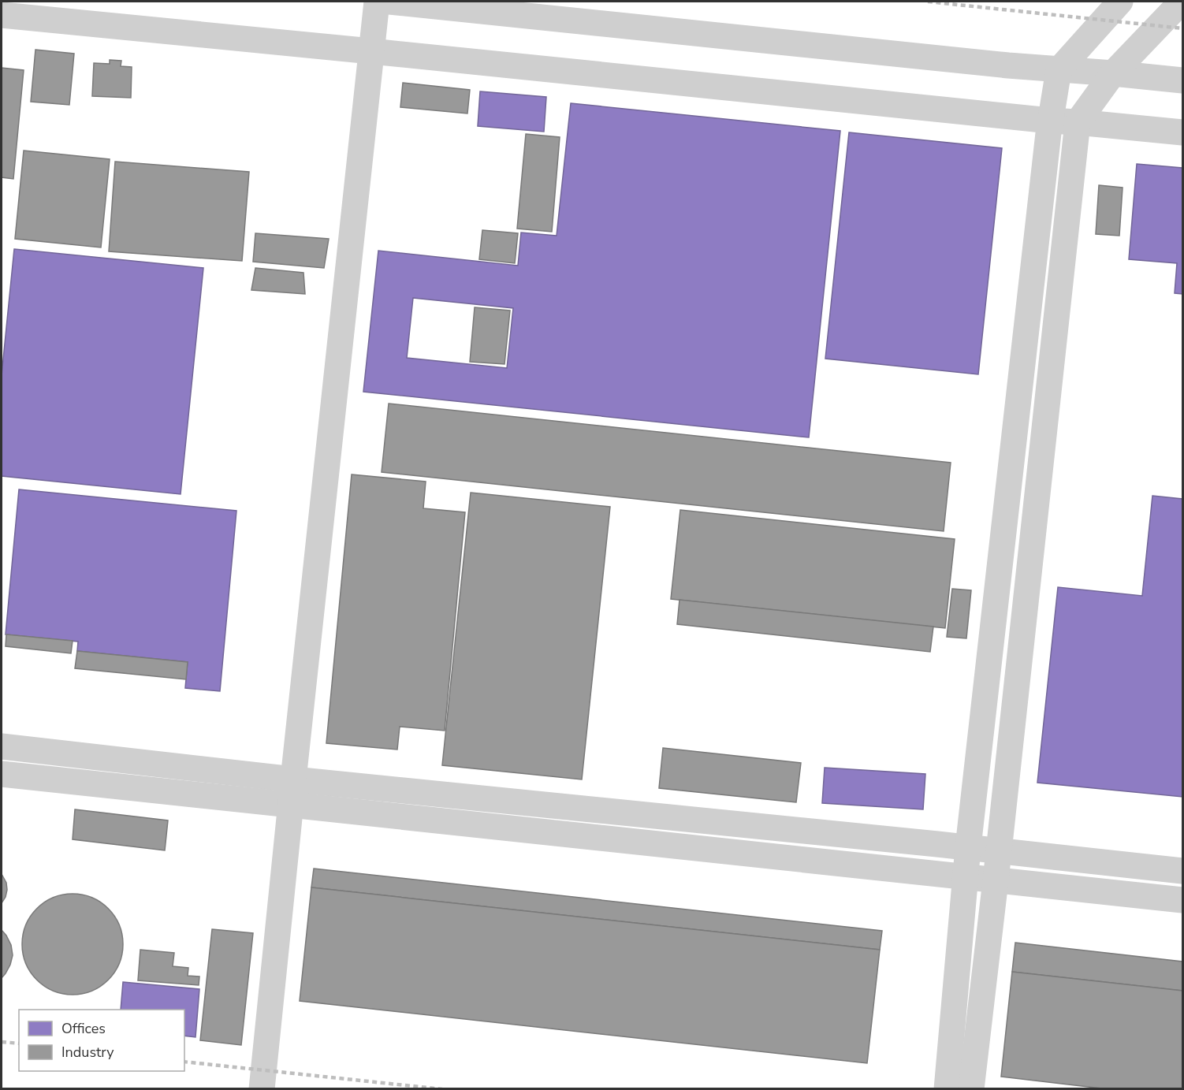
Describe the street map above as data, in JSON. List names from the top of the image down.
{
  "legend": ["Offices", "Industry"]
}
